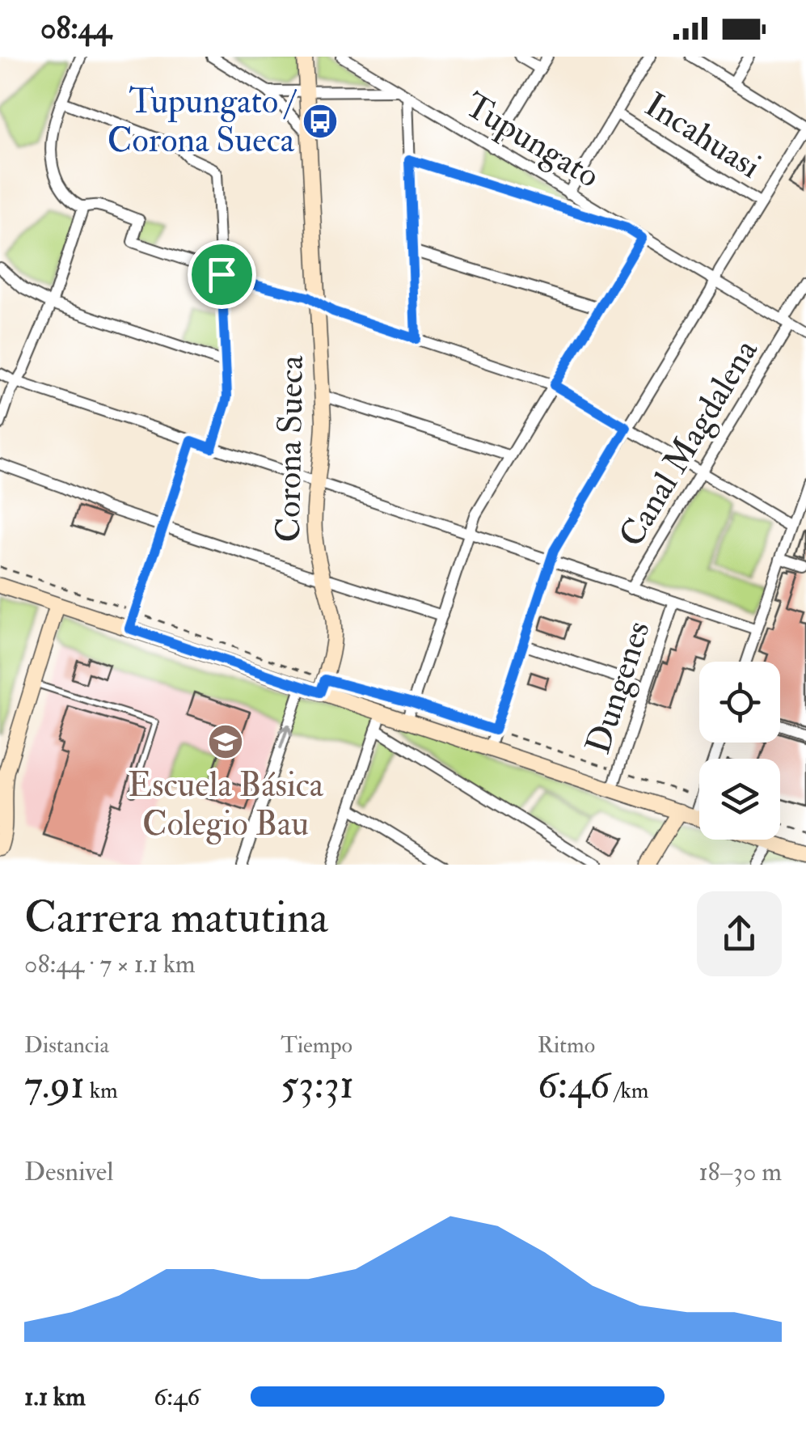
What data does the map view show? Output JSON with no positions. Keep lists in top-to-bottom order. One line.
{"streets":{"street":["Incahuasi","Tupungato","Canal Magdalena","Corona Sueca","Dungenes"]},"crossings":[["Tupungato","Canal Magdalena"]],"places":{"bus stop":["Tupungato / Corona Sueca"],"school or university":["Escuela Básica Colegio Bau"]},"page":{"status":"08:44","heading":["Carrera matutina","08:44 · 7 × 1.1 km"],"stats":[["Distancia","7.91 km"],["Tiempo","53:31"],["Ritmo","6:46 /km"]],"chart":["Desnivel","18–30 m"],"list":[{"name":"1.1 km","note":"6:46"}]}}
